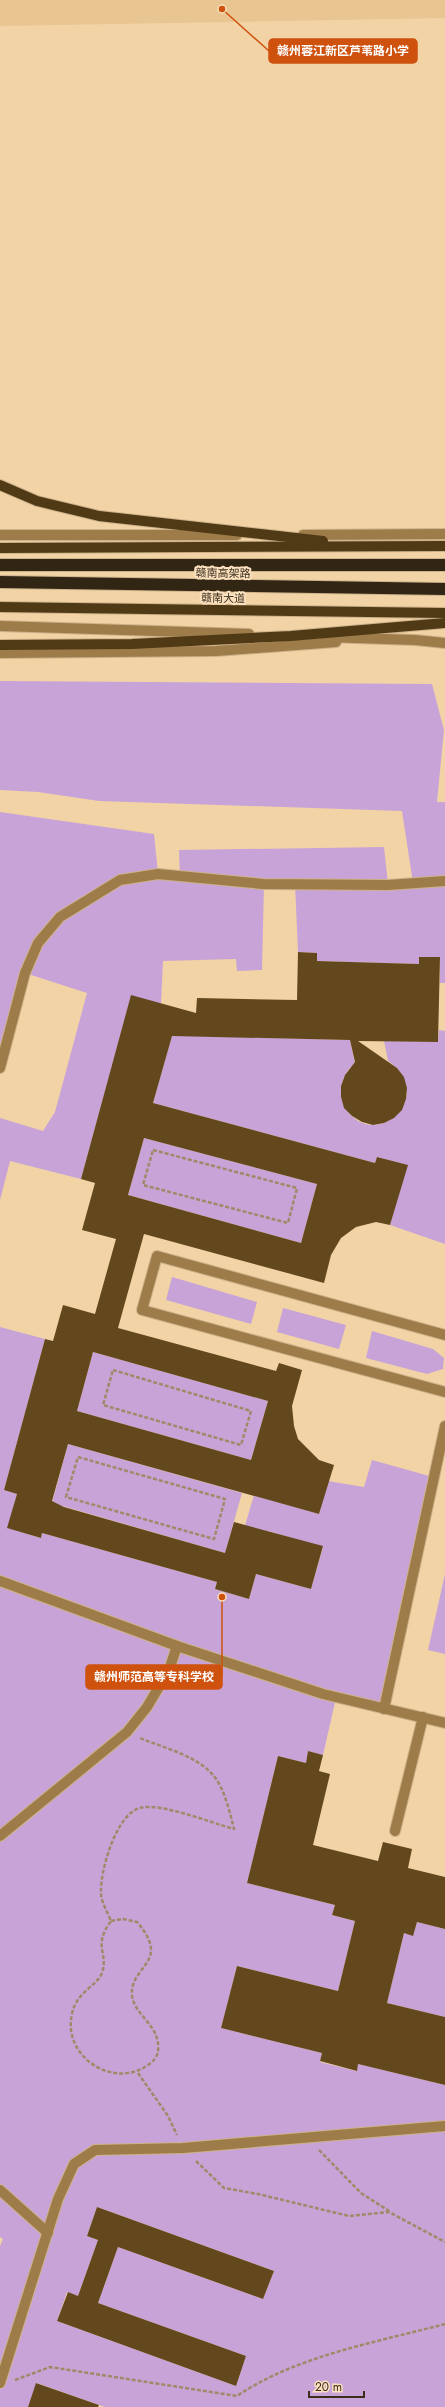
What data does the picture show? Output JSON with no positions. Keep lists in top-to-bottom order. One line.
{"streets":{"highway":["赣南高架路"],"main road":["赣南大道"]},"places":["赣州蓉江新区芦苇路小学","赣州师范高等专科学校"],"scale_bar":"20 m"}
